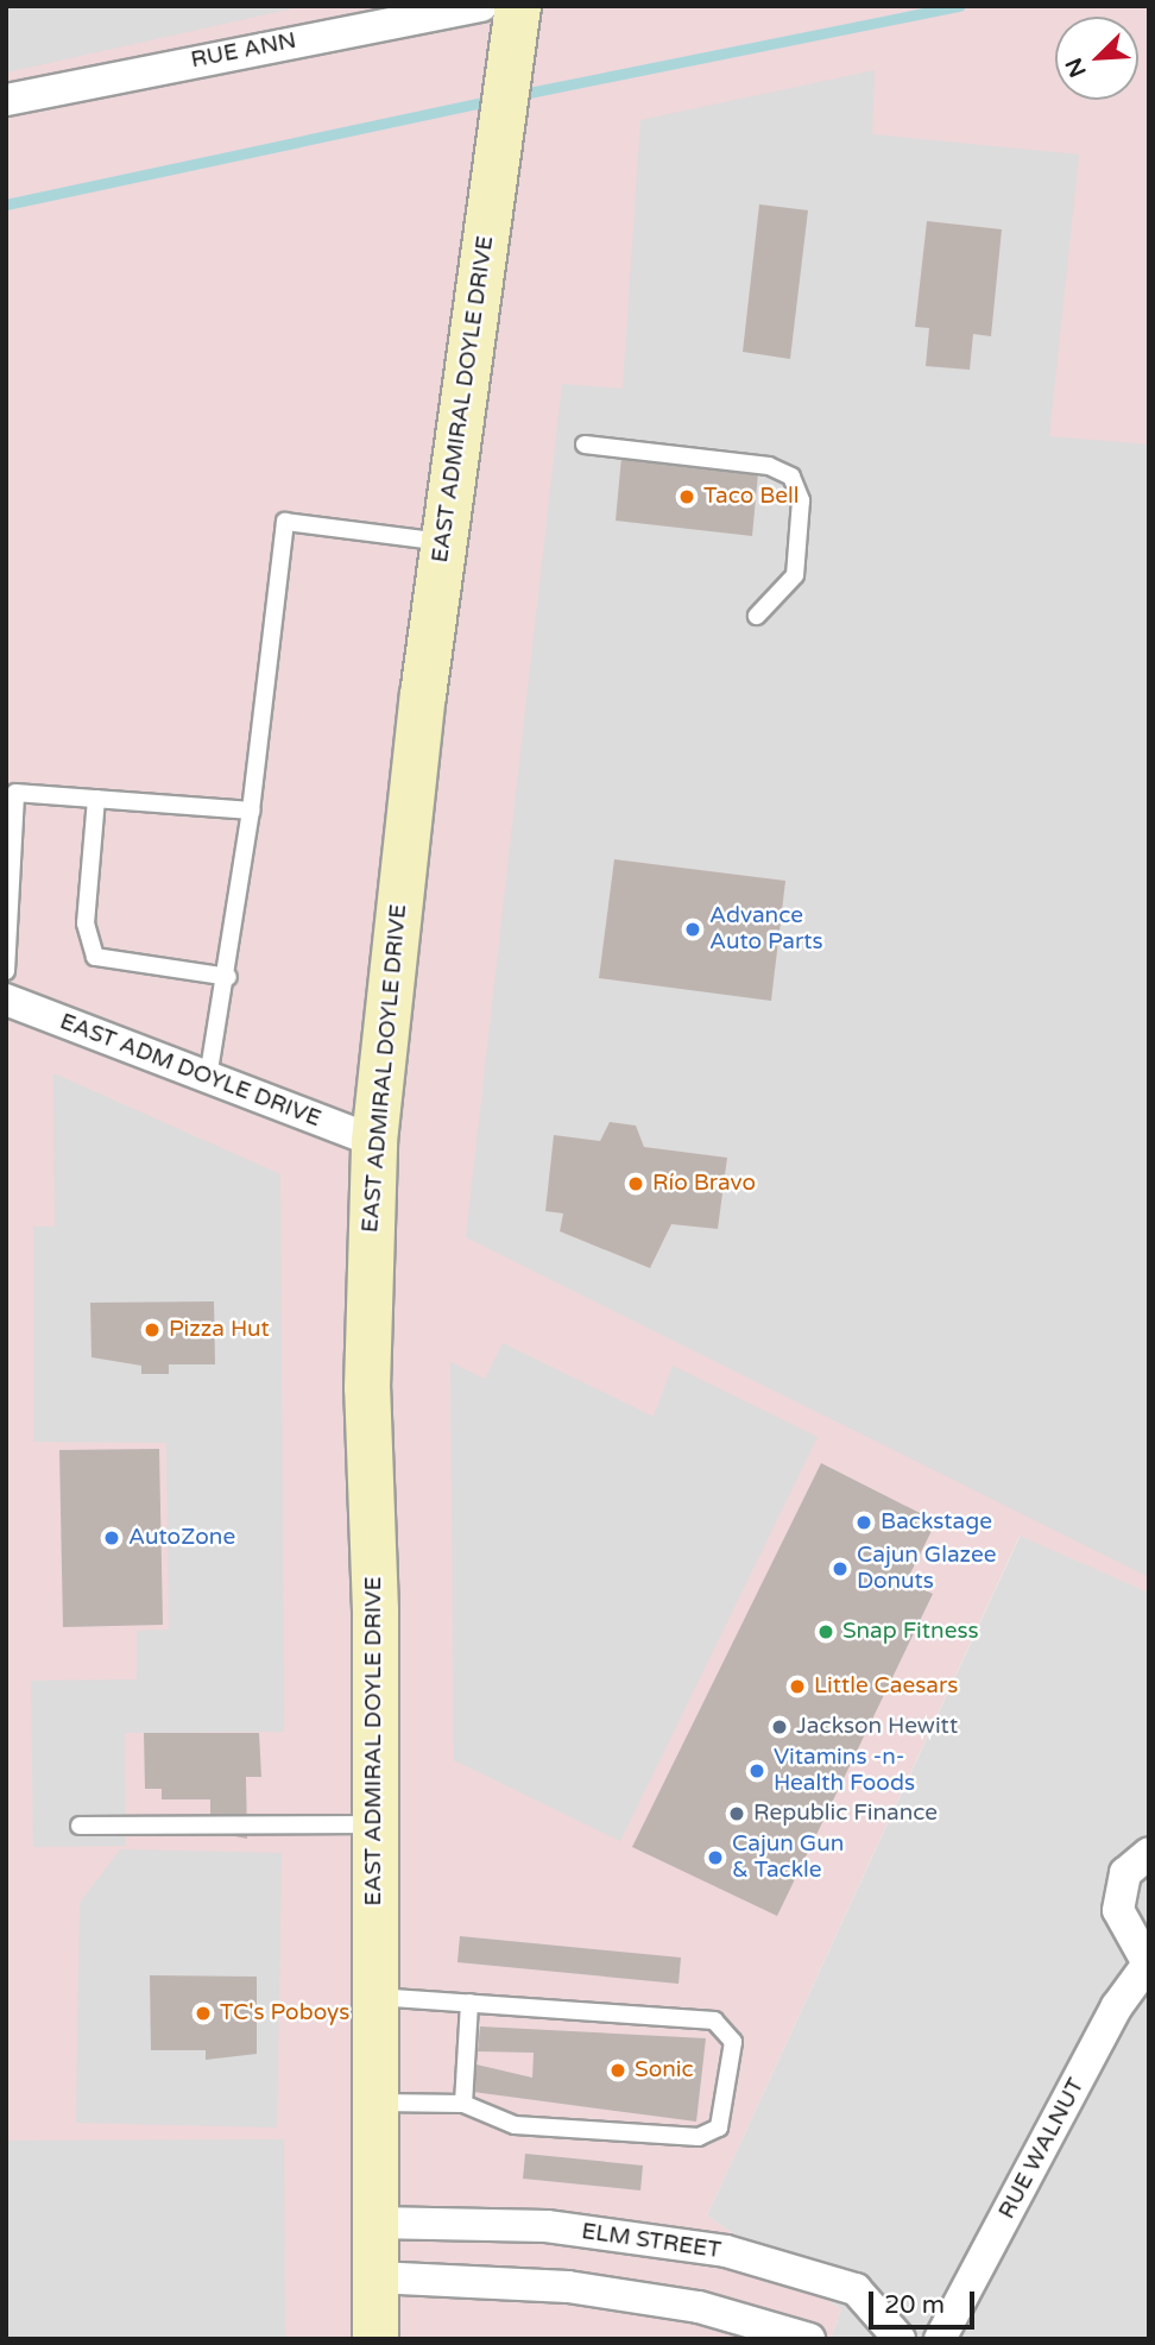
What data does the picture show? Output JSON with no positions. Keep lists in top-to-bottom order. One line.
{"streets":{"main road":["EAST ADMIRAL DOYLE DRIVE"],"street":["RUE ANN","EAST ADM DOYLE DRIVE","RUE WALNUT","ELM STREET"]},"crossings":[["RUE ANN","EAST ADMIRAL DOYLE DRIVE"],["EAST ADMIRAL DOYLE DRIVE","EAST ADM DOYLE DRIVE"],["EAST ADMIRAL DOYLE DRIVE","ELM STREET"]],"places":["Taco Bell","Advance Auto Parts","Río Bravo","Pizza Hut","Backstage","AutoZone","Cajun Glazee Donuts","Snap Fitness","Little Caesars","Jackson Hewitt","Vitamins -n- Health Foods","Republic Finance","Cajun Gun & Tackle","TC's Poboys","Sonic"],"scale_bar":"20 m","north":"bottom left"}
